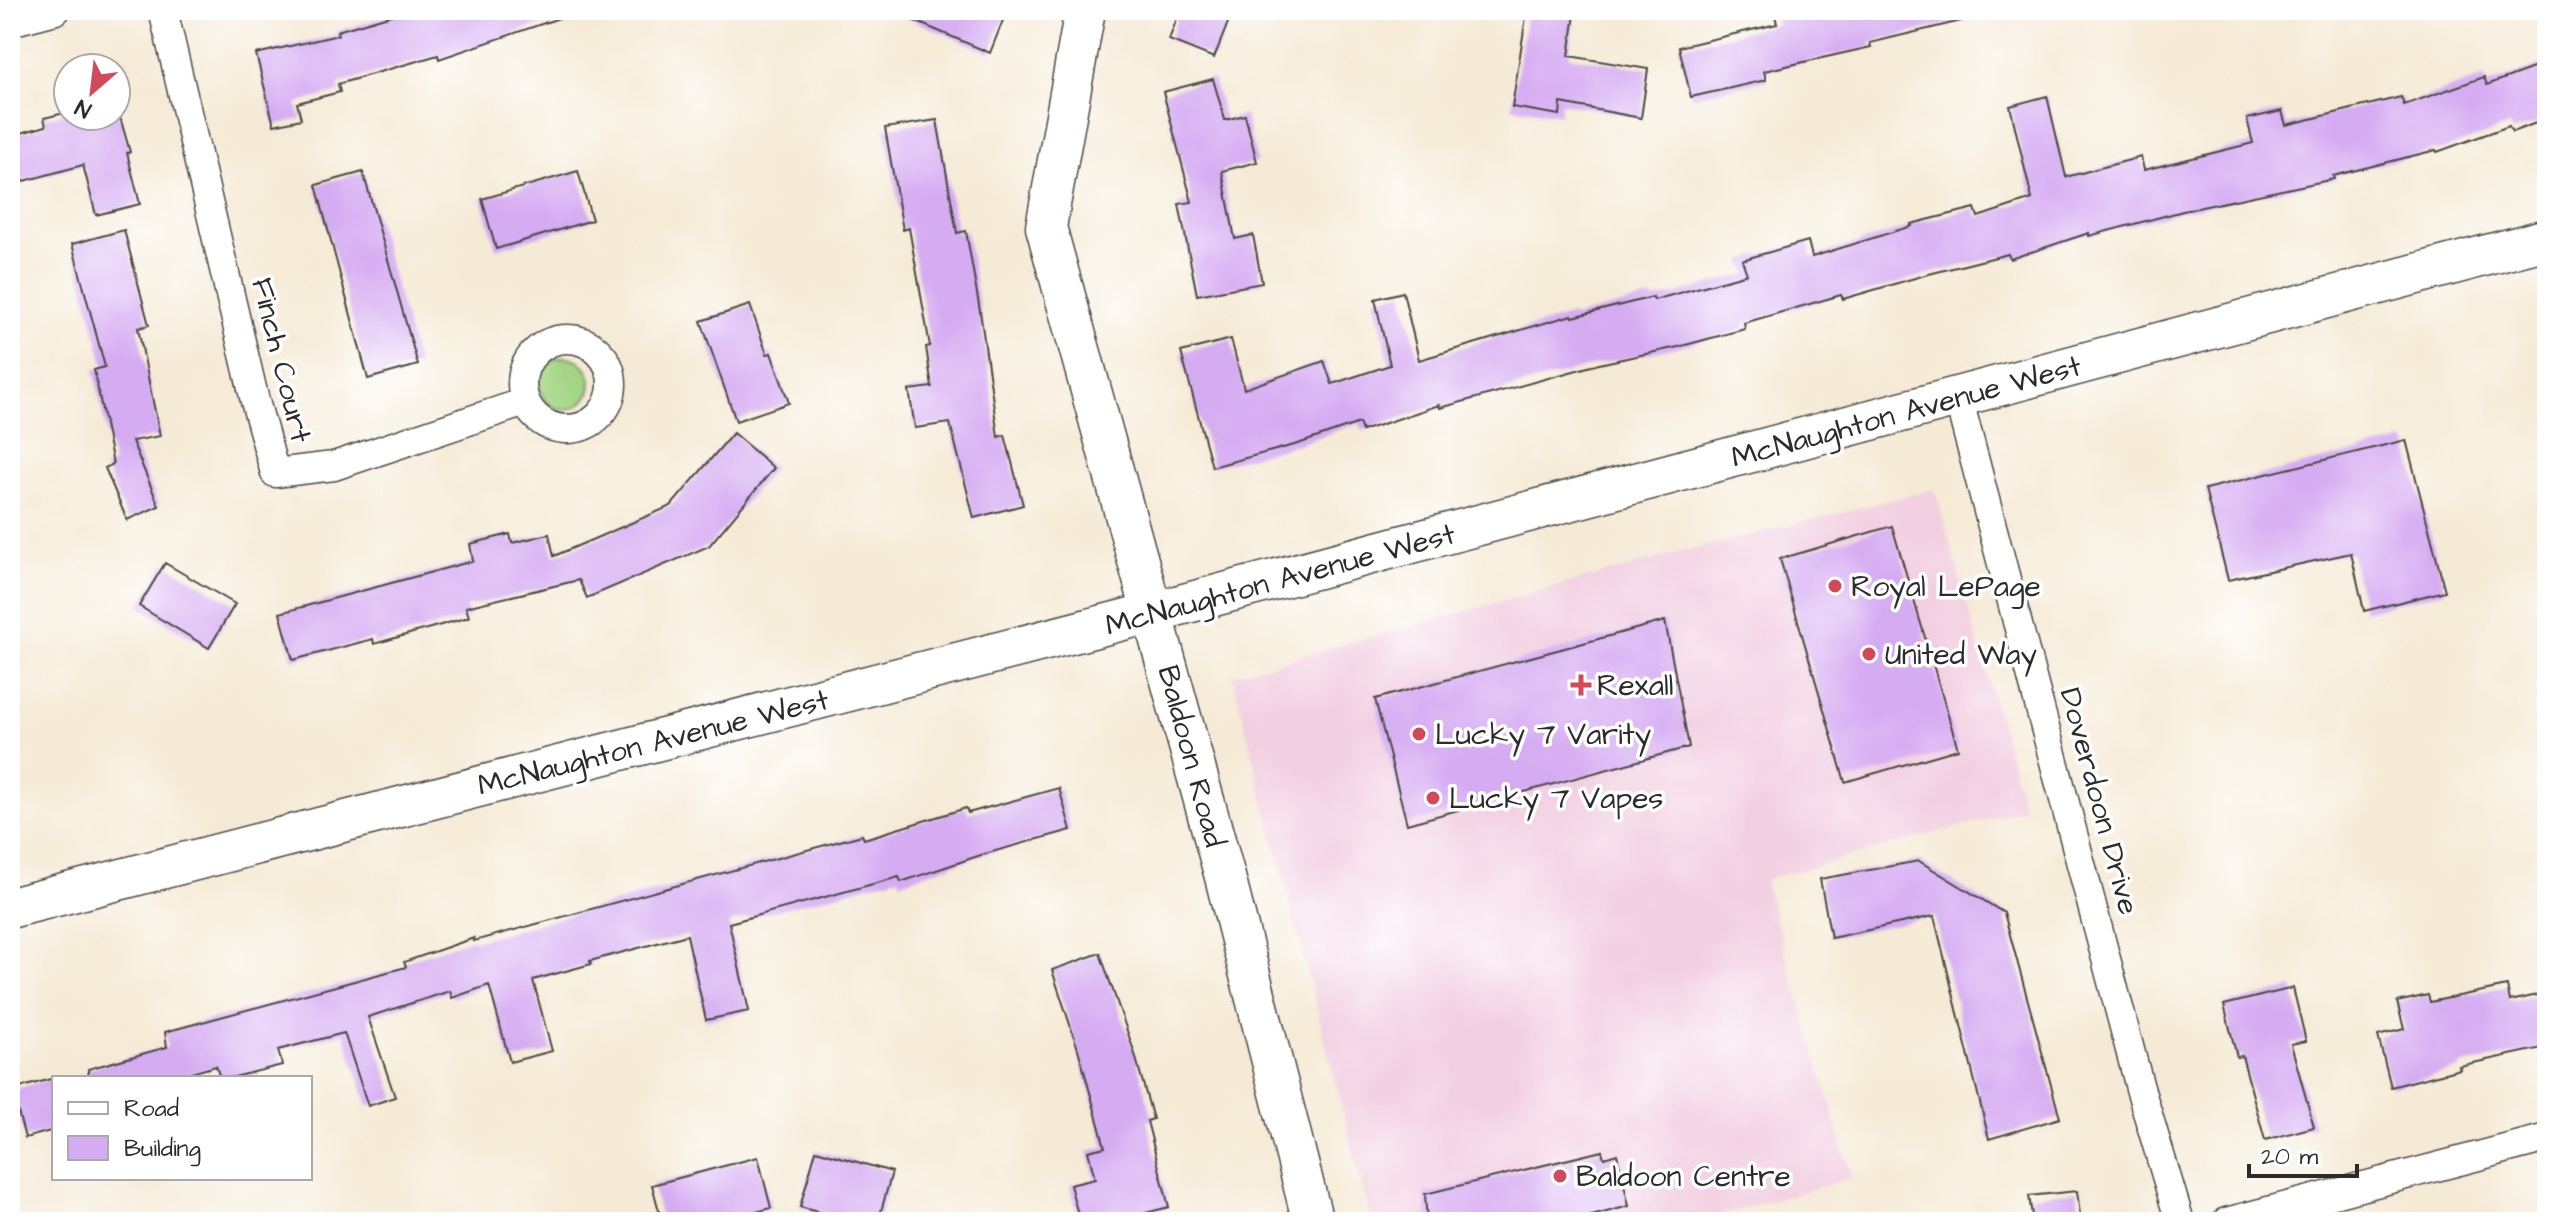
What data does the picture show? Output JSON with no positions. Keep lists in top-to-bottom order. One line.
{"streets":{"main road":["McNaughton Avenue West","Baldoon Road"],"street":["Finch Court","Doverdoon Drive"]},"crossings":[["McNaughton Avenue West","Baldoon Road"],["McNaughton Avenue West","Doverdoon Drive"]],"places":{"other":["Royal LePage","United Way","Lucky 7 Varity","Lucky 7 Vapes","Baldoon Centre"],"health":["Rexall"]},"legend":["Road","Building"],"scale_bar":"20 m","north":"bottom left"}
